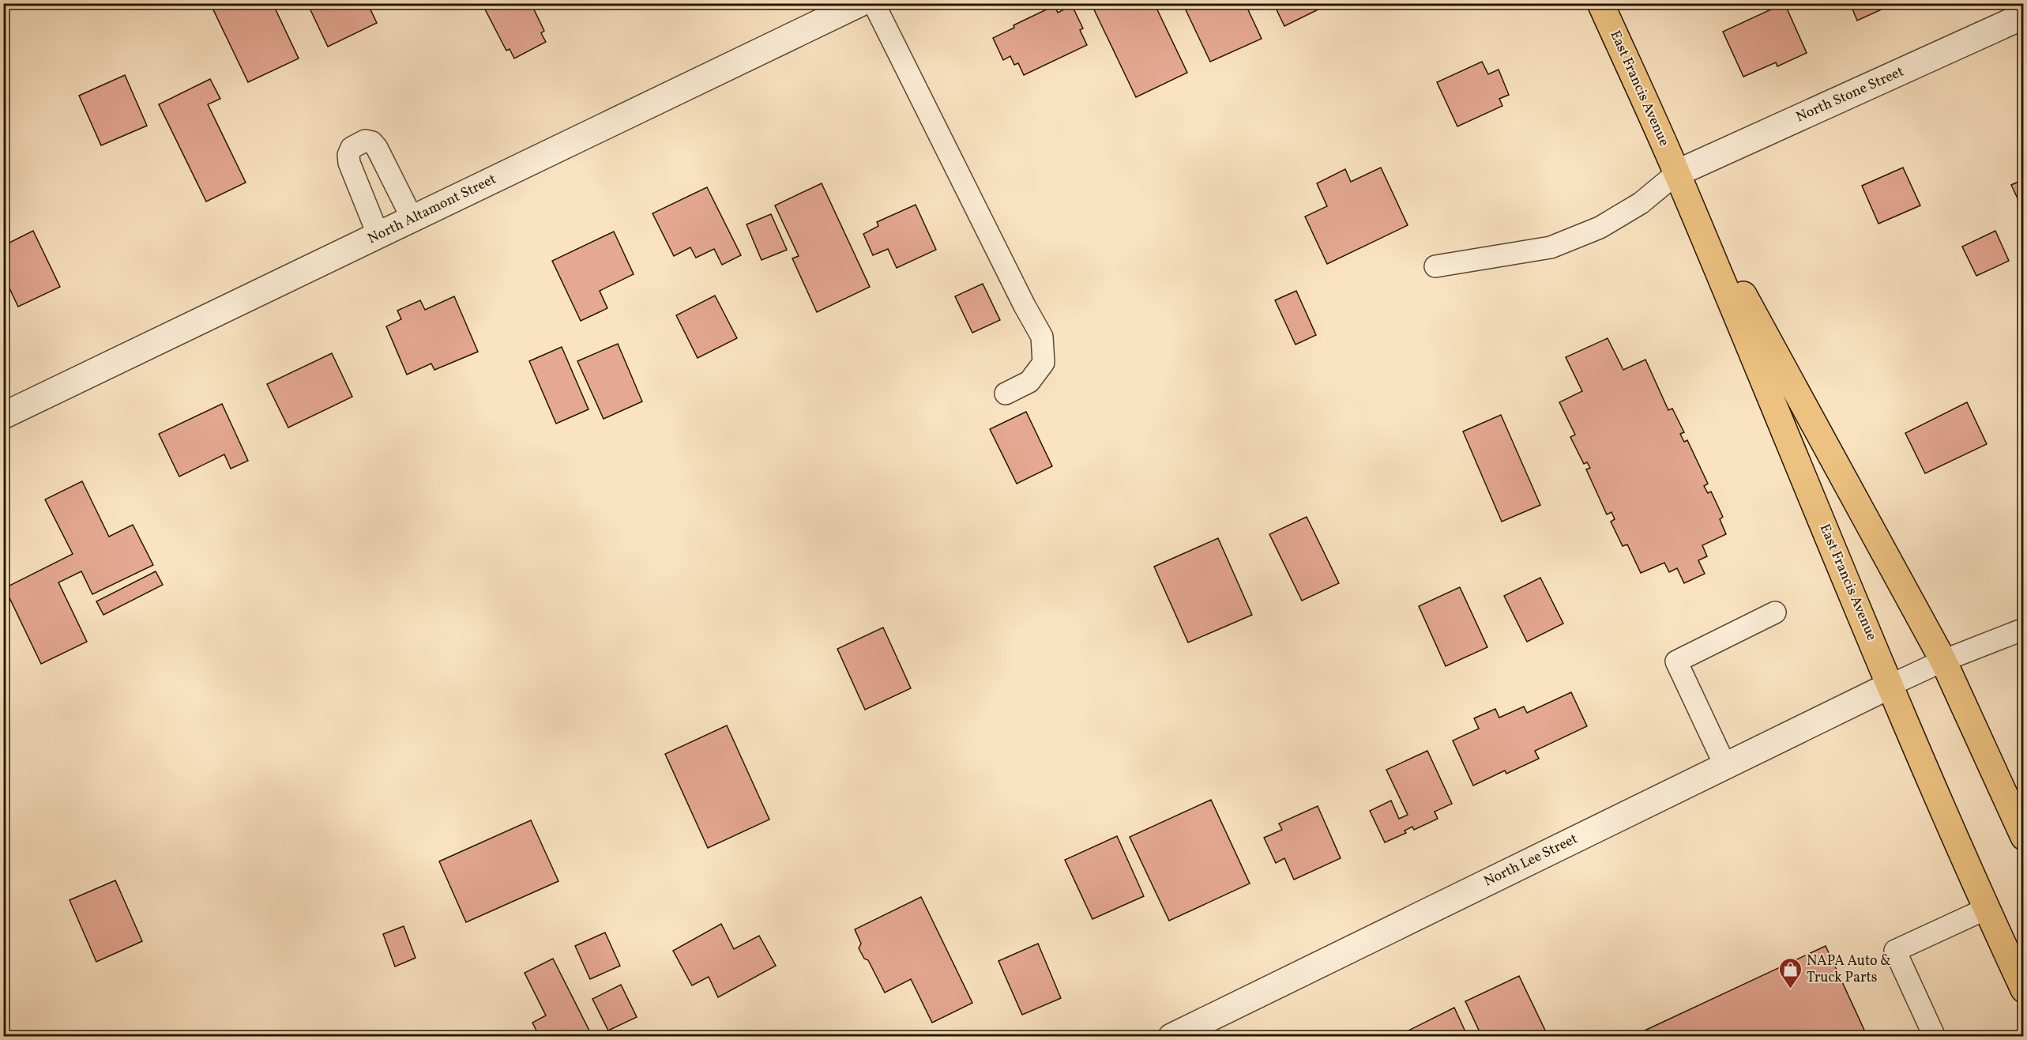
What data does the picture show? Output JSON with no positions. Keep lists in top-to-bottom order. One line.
{"streets":{"main road":["East Francis Avenue"],"street":["North Stone Street","North Altamont Street","North Lee Street"]},"crossings":[["East Francis Avenue","North Stone Street"],["East Francis Avenue","North Lee Street"]],"places":{"shop":["NAPA Auto & Truck Parts"]}}
